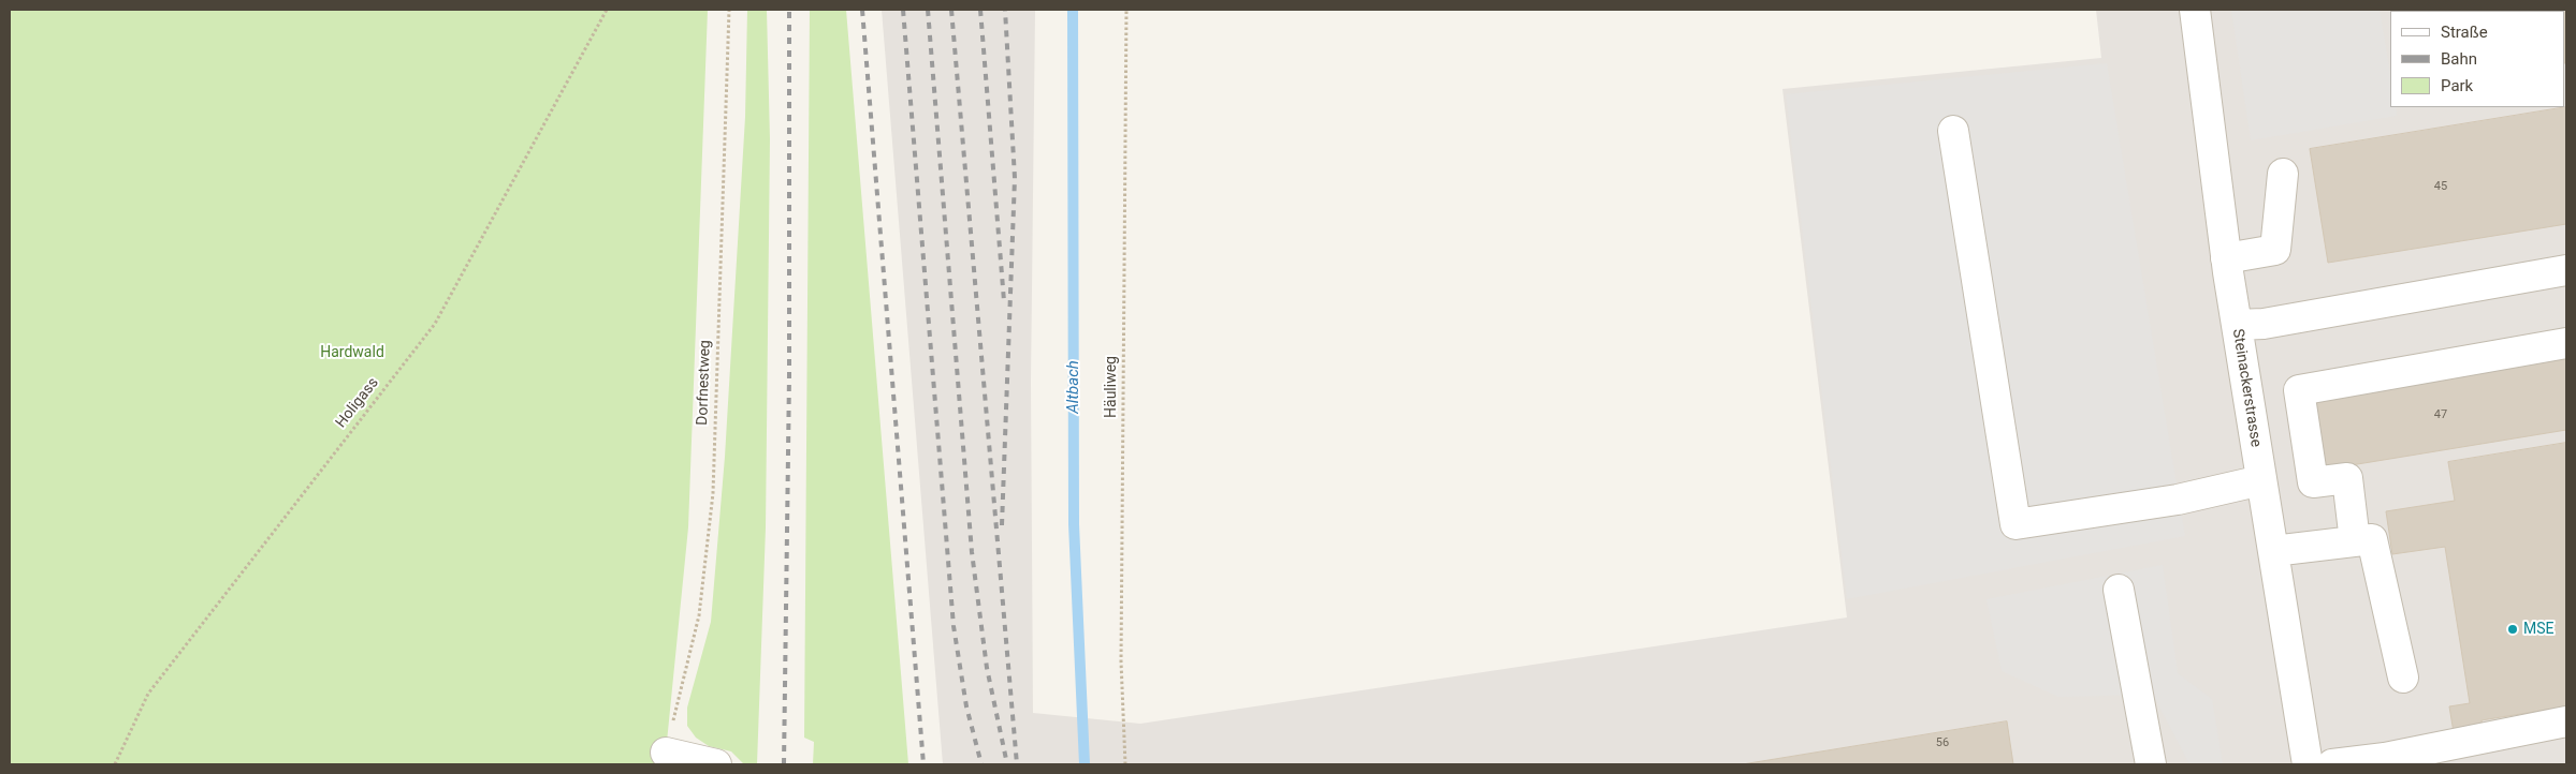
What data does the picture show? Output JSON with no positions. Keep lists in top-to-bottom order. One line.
{"streets":{"street":["Steinackerstrasse"],"path":["Dorfnestweg","Häuliweg","Holigass"]},"water":["Altbach"],"parks":["Hardwald"],"places":["MSE"],"house_numbers":["45","47","56"],"legend":["Straße","Bahn","Park"]}
